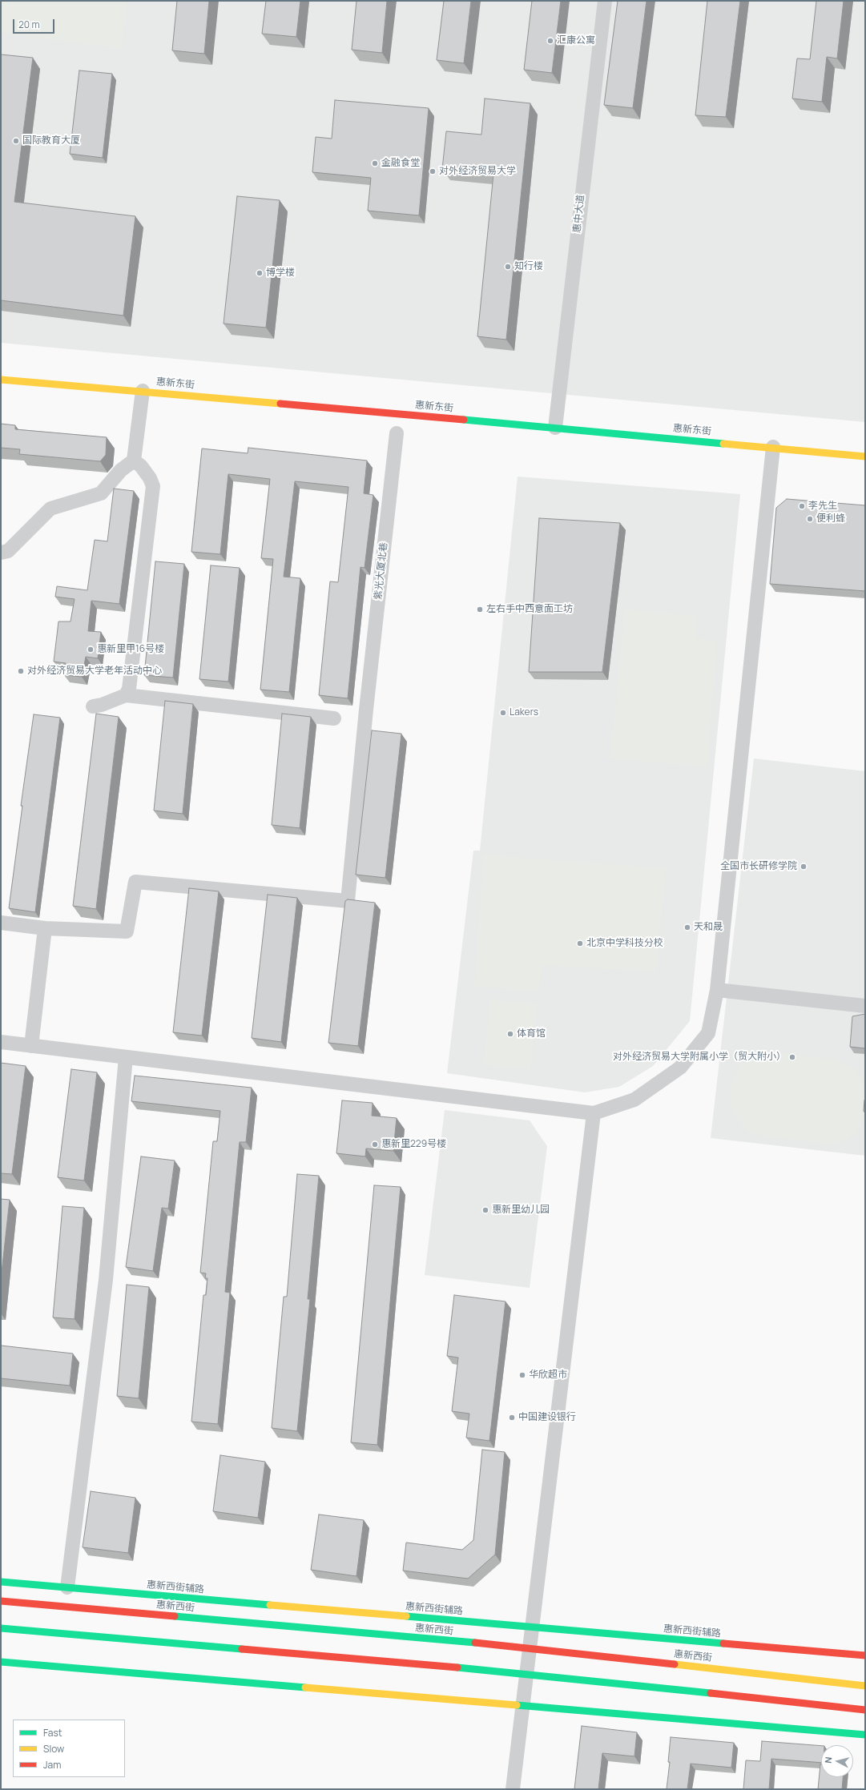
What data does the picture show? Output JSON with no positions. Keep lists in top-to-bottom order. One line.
{"streets":{"street":["惠中大道","惠新东街","紫光大厦北巷","惠新西街辅路","惠新西街"]},"crossings":[["惠中大道","惠新东街"]],"places":["汇康公寓","国际教育大厦","金融食堂","对外经济贸易大学","知行楼","博学楼","李先生","便利蜂","左右手中西意面工坊","惠新里甲16号楼","对外经济贸易大学老年活动中心","Lakers","全国市长研修学院","天和晟","北京中学科技分校","体育馆","对外经济贸易大学附属小学（贸大附小）","惠新里229号楼","惠新里幼儿园","华欣超市","中国建设银行"],"legend":["Fast","Slow","Jam"],"scale_bar":"20 m","north":"left"}
